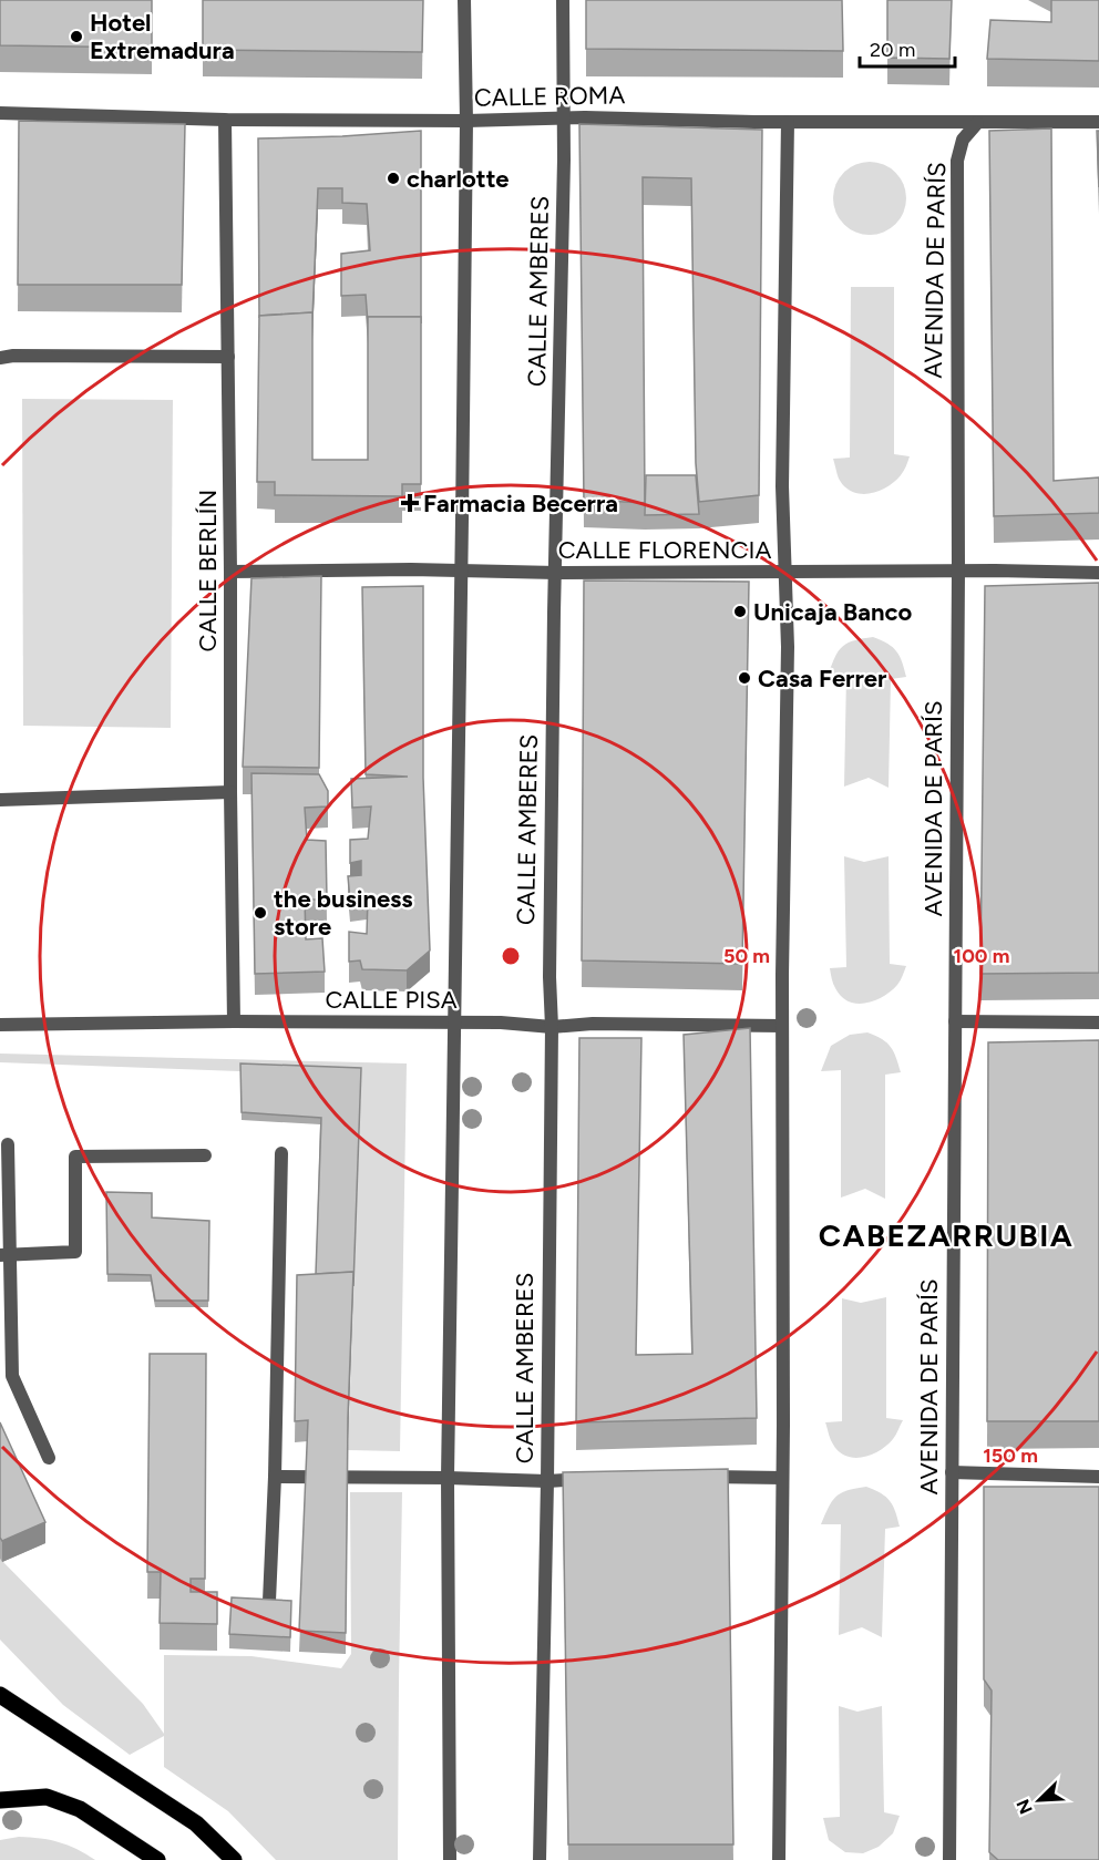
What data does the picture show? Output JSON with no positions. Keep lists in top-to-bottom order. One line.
{"streets":{"street":["CALLE ROMA","AVENIDA DE PARÍS","CALLE AMBERES","CALLE FLORENCIA","CALLE BERLÍN","CALLE PISA"]},"crossings":[["CALLE ROMA","AVENIDA DE PARÍS"],["CALLE ROMA","CALLE AMBERES"],["CALLE ROMA","CALLE BERLÍN"],["AVENIDA DE PARÍS","CALLE FLORENCIA"],["CALLE AMBERES","CALLE FLORENCIA"],["CALLE AMBERES","CALLE PISA"],["CALLE FLORENCIA","CALLE BERLÍN"],["CALLE BERLÍN","CALLE PISA"]],"districts":["CABEZARRUBIA"],"places":{"other":["Hotel Extremadura","charlotte","Unicaja Banco","Casa Ferrer","the business store"],"health":["Farmacia Becerra"]},"scale_bar":"20 m","north":"bottom left","rings":["50 m","100 m","150 m"]}
